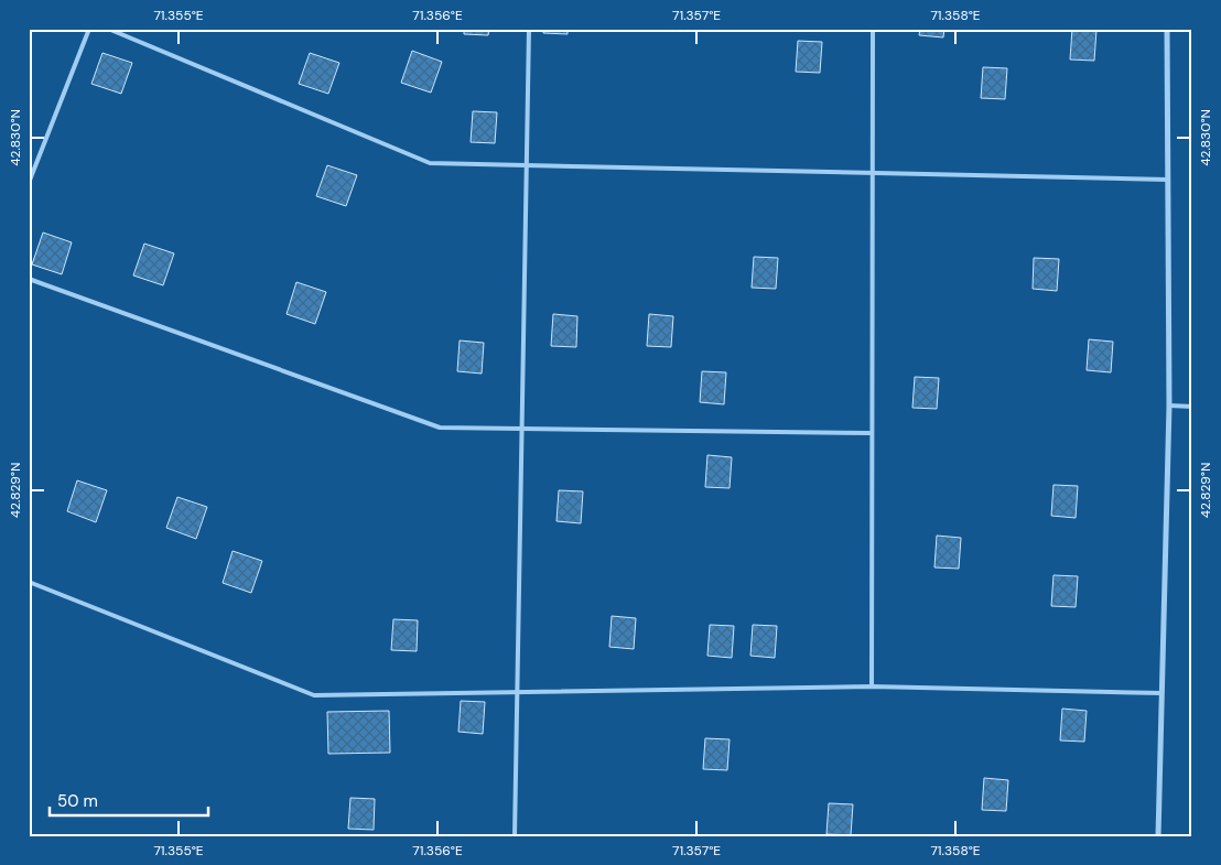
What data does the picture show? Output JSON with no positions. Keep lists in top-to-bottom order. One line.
{"scale_bar":"50 m","coordinates":["71.355°E","71.356°E","71.357°E","71.358°E","42.830°N","42.829°N"]}
